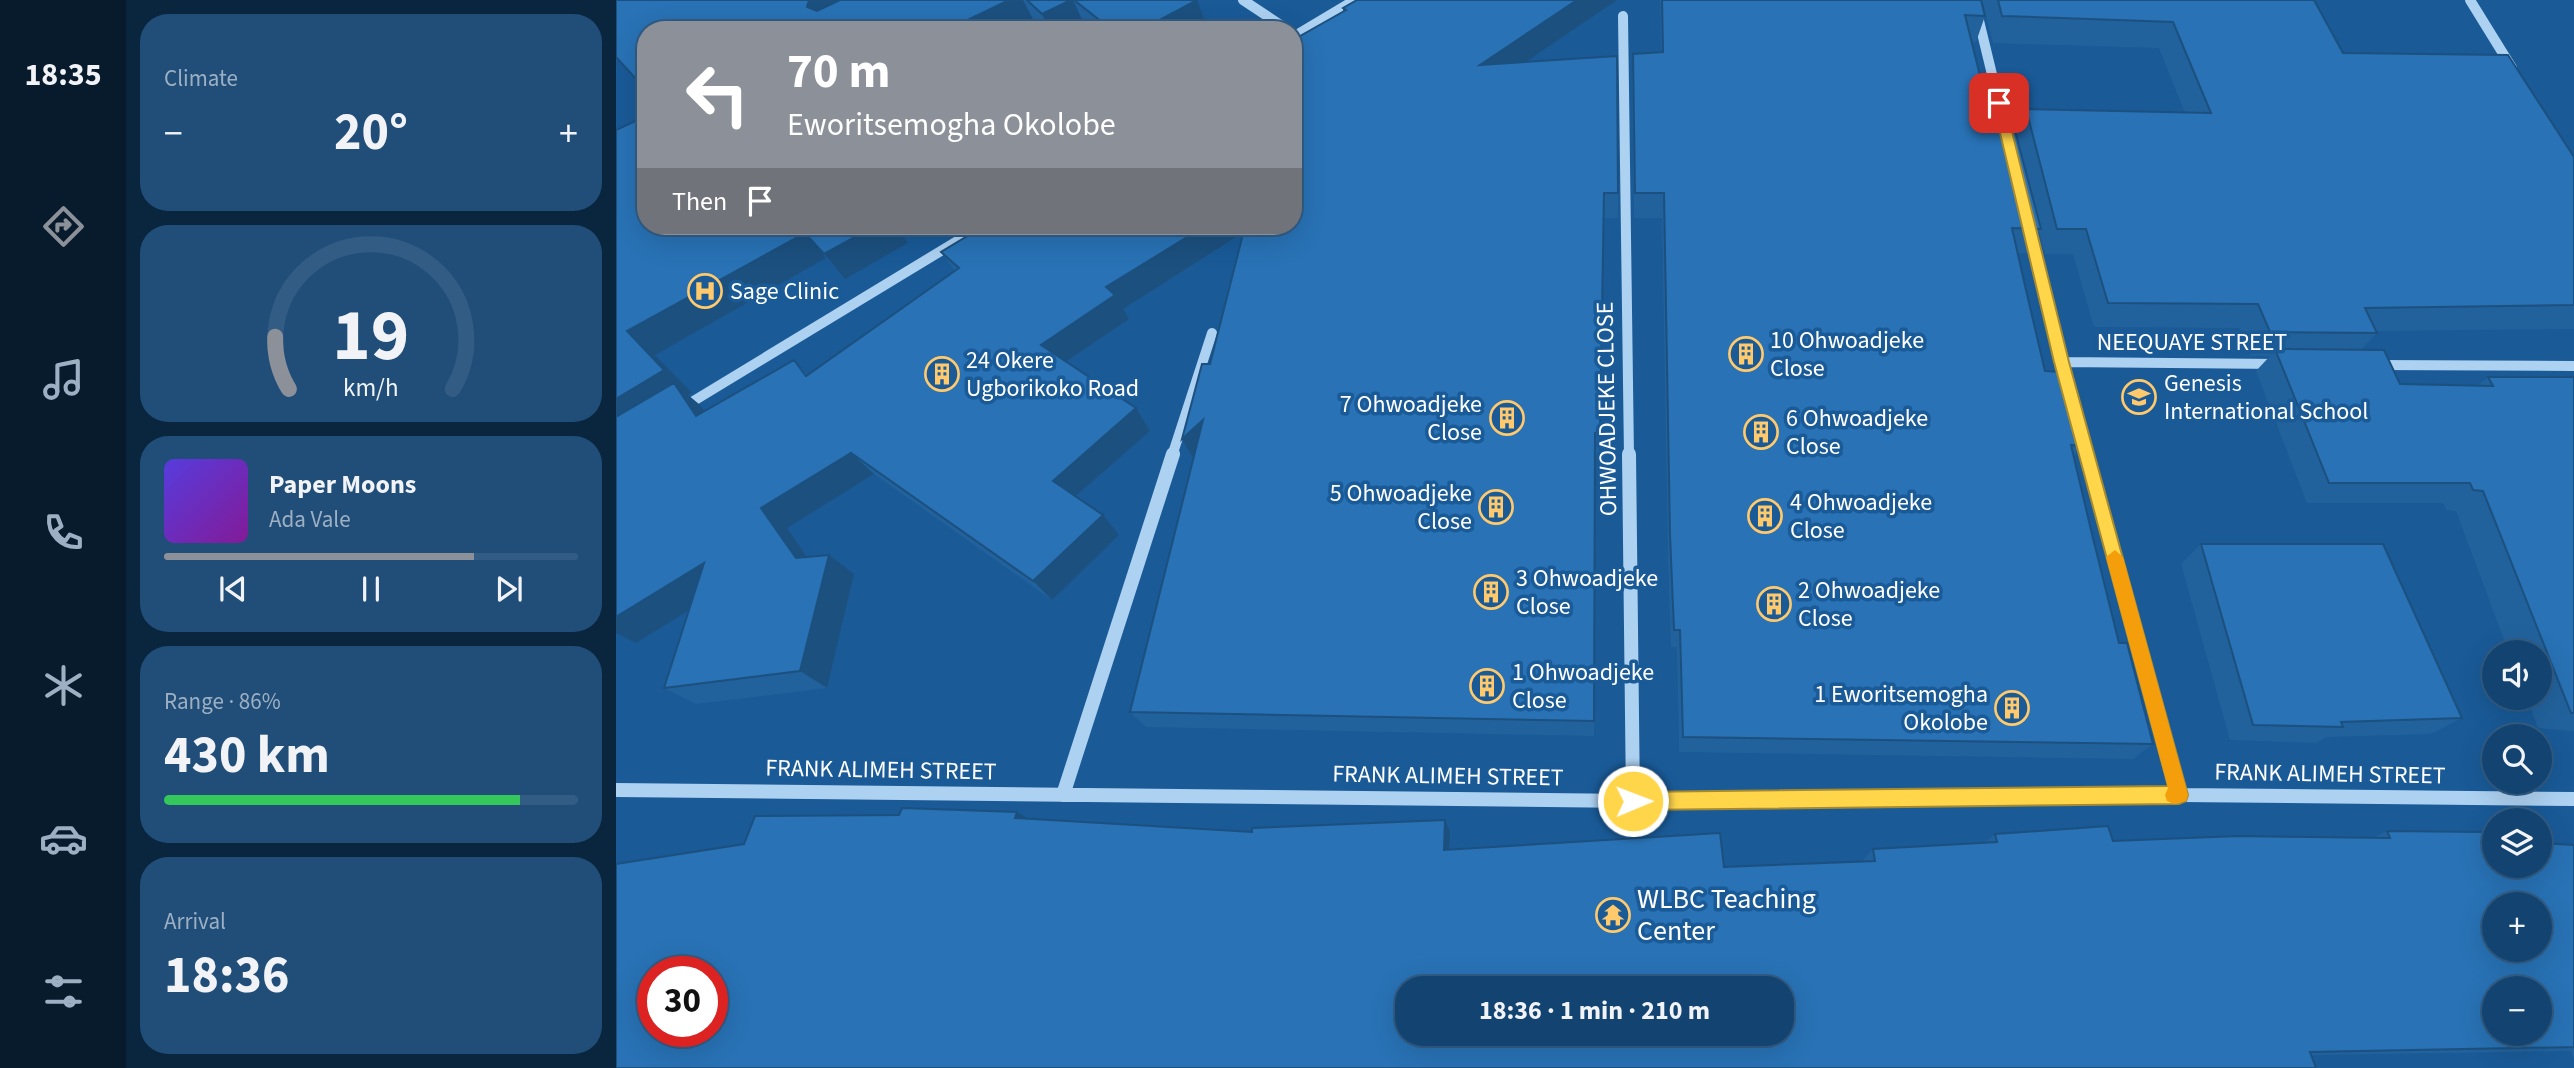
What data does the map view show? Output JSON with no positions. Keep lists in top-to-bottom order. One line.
{"streets":{"street":["NEEQUAYE STREET","OHWOADJEKE CLOSE","FRANK ALIMEH STREET"]},"crossings":[["OHWOADJEKE CLOSE","FRANK ALIMEH STREET"]],"places":{"hospital":["Sage Clinic"],"building":["10 Ohwoadjeke Close","24 Okere Ugborikoko Road","7 Ohwoadjeke Close","6 Ohwoadjeke Close","5 Ohwoadjeke Close","4 Ohwoadjeke Close","3 Ohwoadjeke Close","2 Ohwoadjeke Close","1 Ohwoadjeke Close","1 Eworitsemogha Okolobe"],"school or university":["Genesis International School"],"temple":["WLBC Teaching Center"]},"page":{"tabs":"18:35","tile":["Climate",["Range · 86%","430 km"],["Arrival","18:36"]],"turn":["70 m","Eworitsemogha Okolobe"],"heat":["−","20°","+"],"then":"Then","song":["Paper Moons","Ada Vale"],"map_buttons":["+","−"],"limit":"30","trip":"18:36 · 1 min · 210 m","gauge":["19","km/h"]}}
